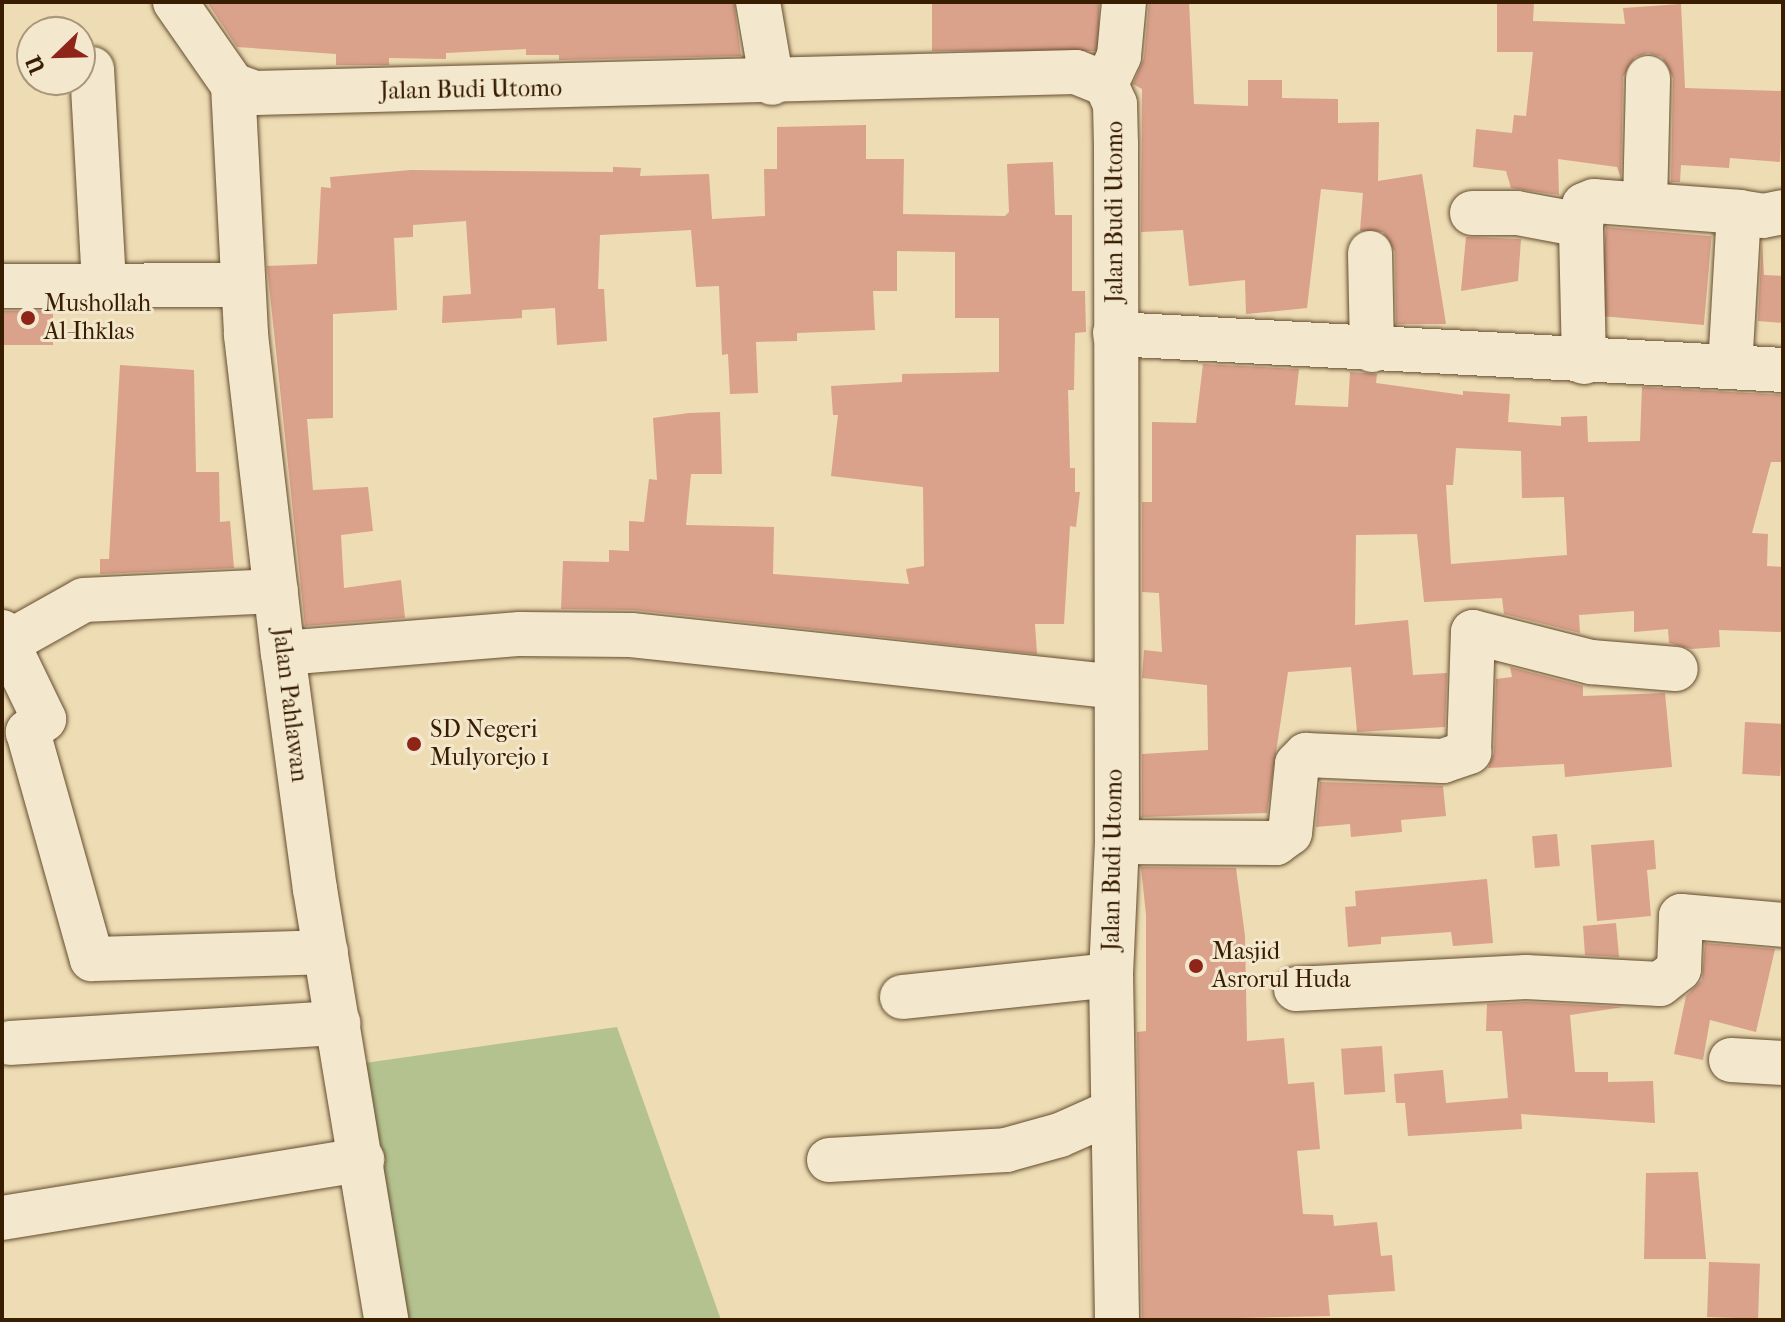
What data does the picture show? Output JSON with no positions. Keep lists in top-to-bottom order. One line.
{"streets":{"street":["Jalan Budi Utomo","Jalan Pahlawan"]},"crossings":[["Jalan Budi Utomo","Jalan Pahlawan"]],"places":["Mushollah Al-Ihklas","SD Negeri Mulyorejo 1","Masjid Asrorul Huda"],"north":"bottom left"}
